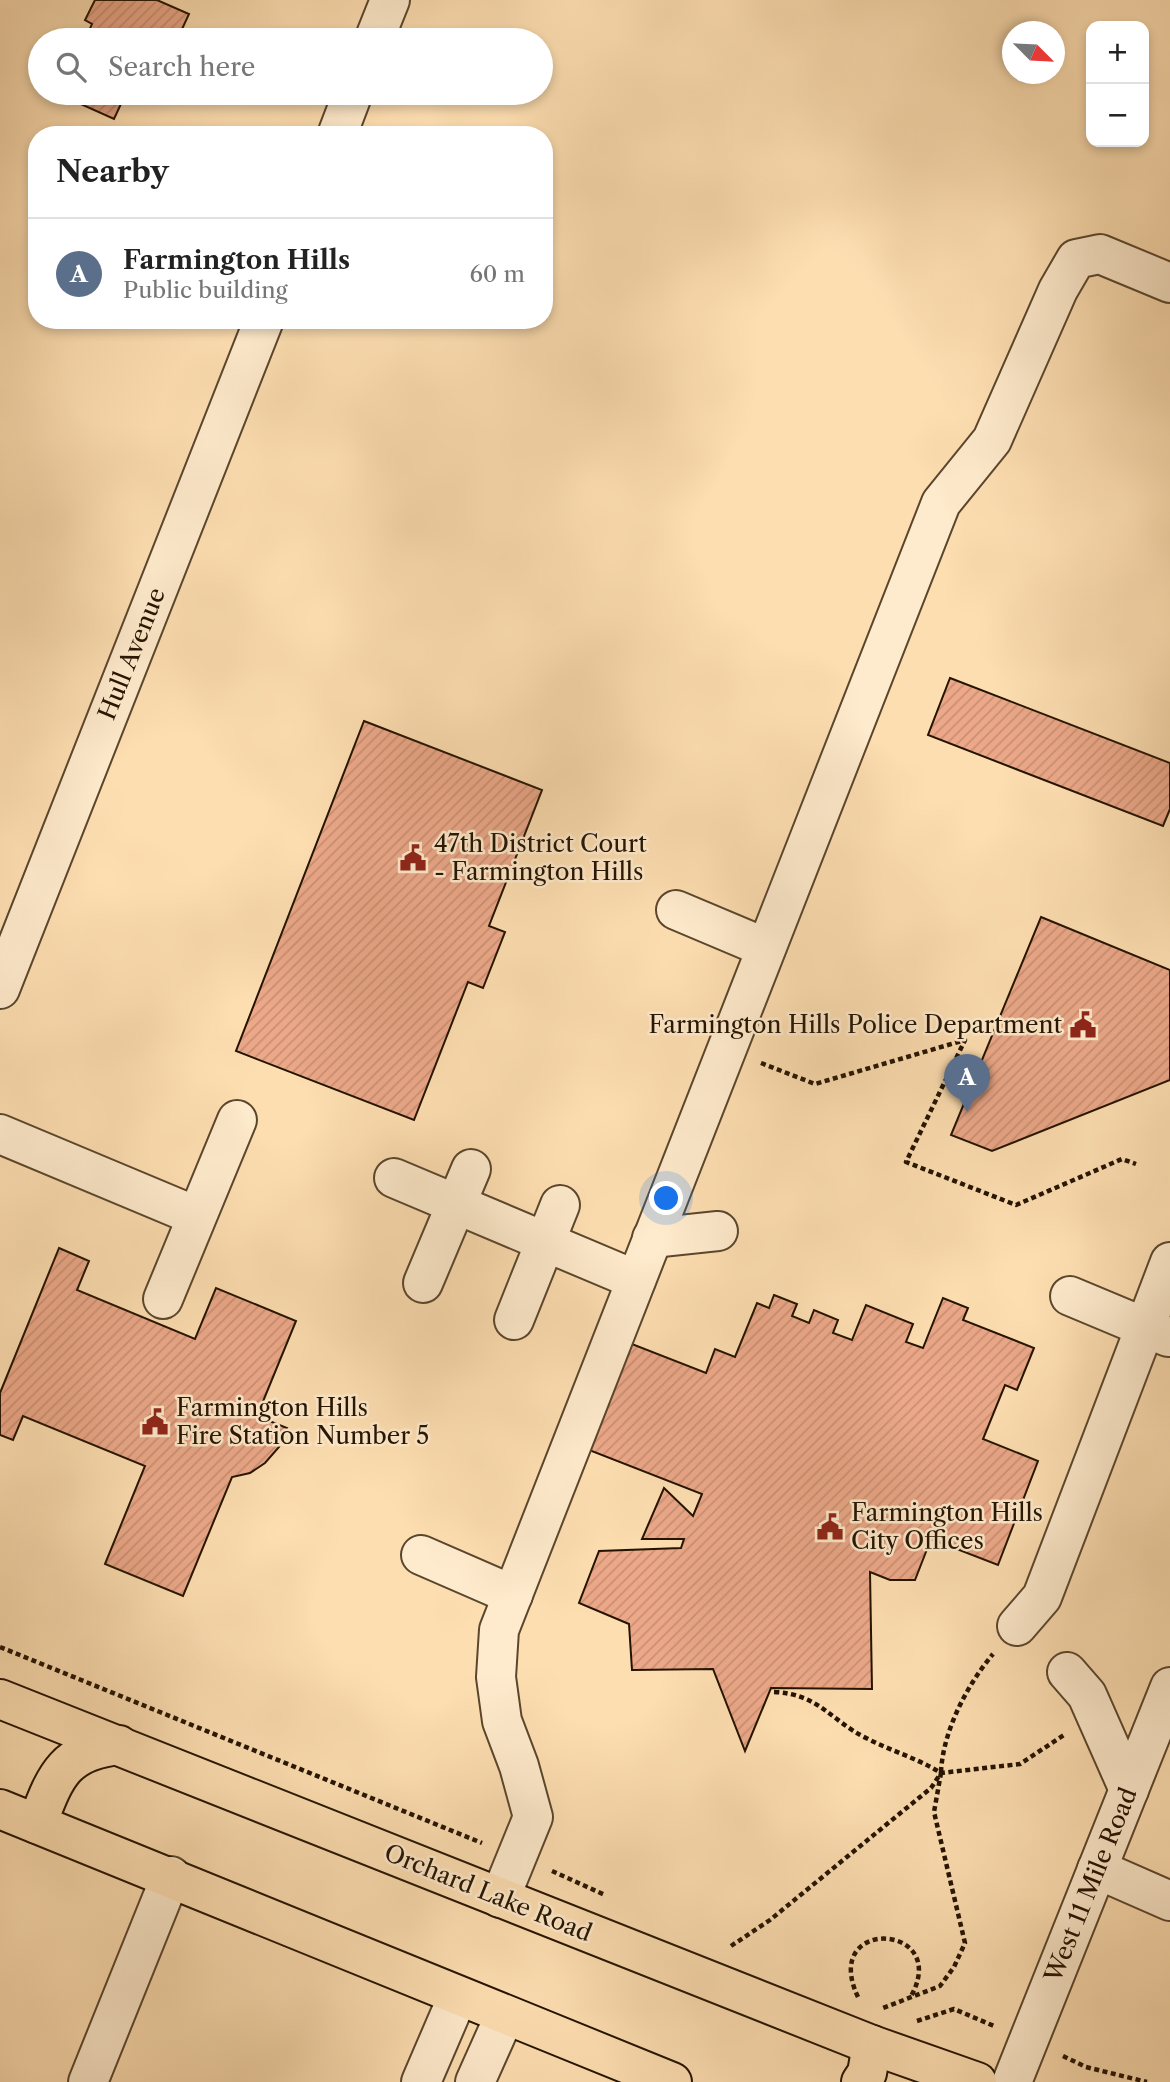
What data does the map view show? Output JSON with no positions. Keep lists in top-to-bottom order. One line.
{"streets":{"main road":["Orchard Lake Road"],"street":["Hull Avenue","West 11 Mile Road"]},"places":{"public building":["47th District Court - Farmington Hills","Farmington Hills Police Department","Farmington Hills Fire Station Number 5","Farmington Hills City Offices"]},"north":"bottom right","page":{"map_buttons":["+","−"],"search":"Search here","heading":"Nearby","list":[{"mark":"A","name":"Farmington Hills","note":"Public building","value":"60 m"}],"pins":"A"}}
